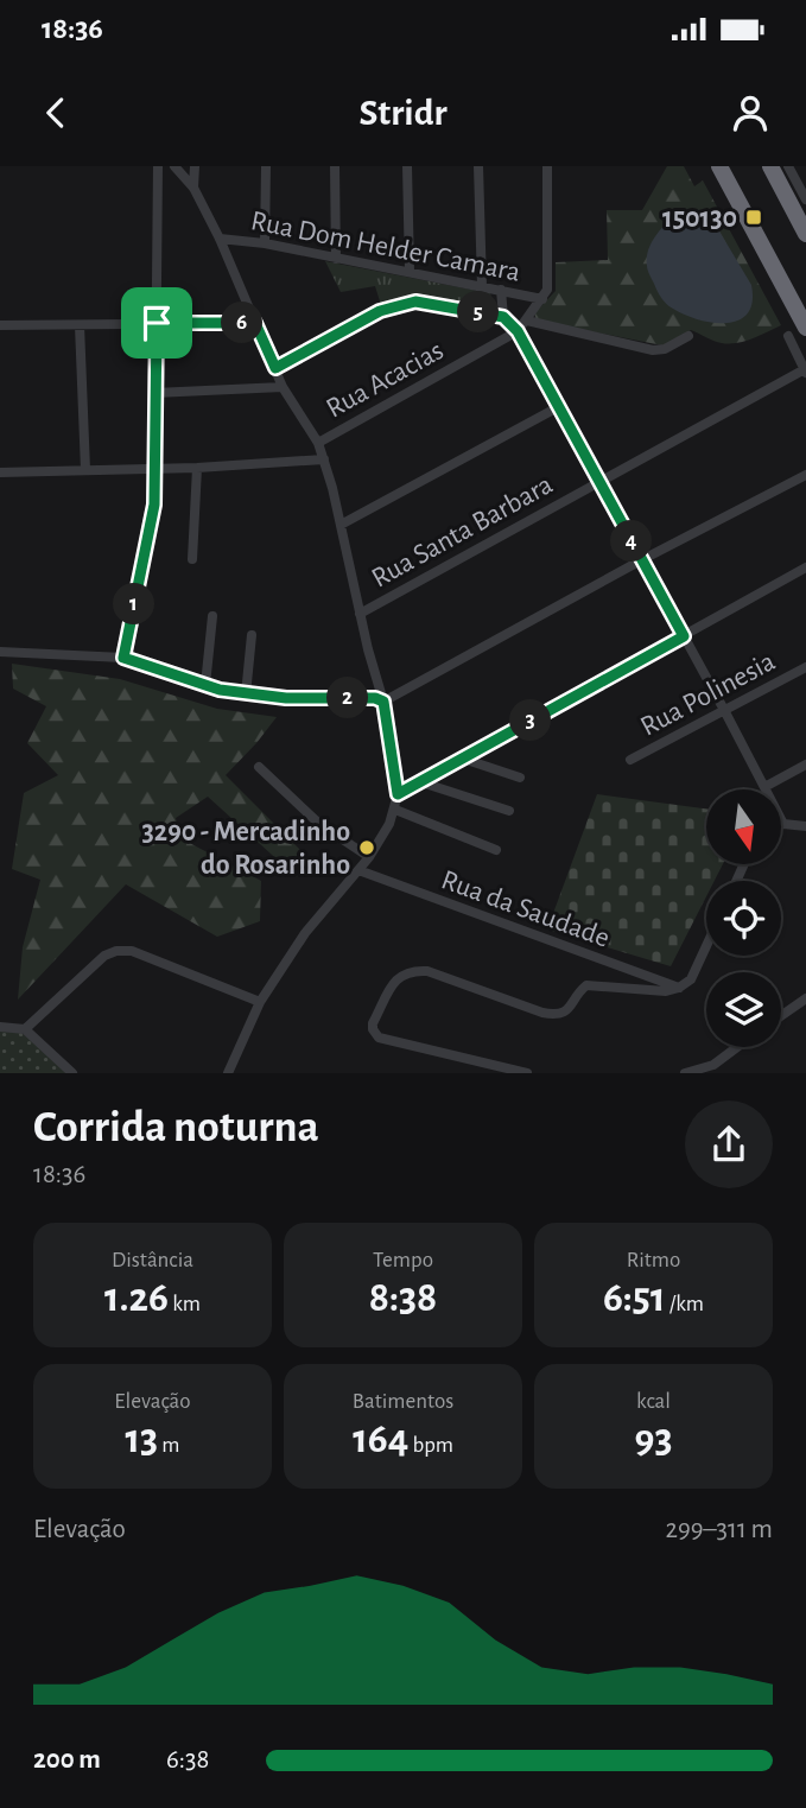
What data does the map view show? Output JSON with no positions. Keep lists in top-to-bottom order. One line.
{"streets":{"street":["Rua Dom Helder Camara","Rua Acacias","Rua Santa Barbara","Rua Polinesia","Rua da Saudade"]},"places":{"transit":["150130"],"other":["3290 - Mercadinho do Rosarinho"]},"north":"bottom","page":{"status":"18:36","header":"Stridr","pins":["5","6","4","1","2","3"],"heading":["Corrida noturna","18:36"],"stats":[["Distância","1.26 km"],["Tempo","8:38"],["Ritmo","6:51 /km"],["Elevação","13 m"],["Batimentos","164 bpm"],["kcal","93"]],"chart":["Elevação","299–311 m"],"list":[{"name":"200 m","note":"6:38"}]}}
